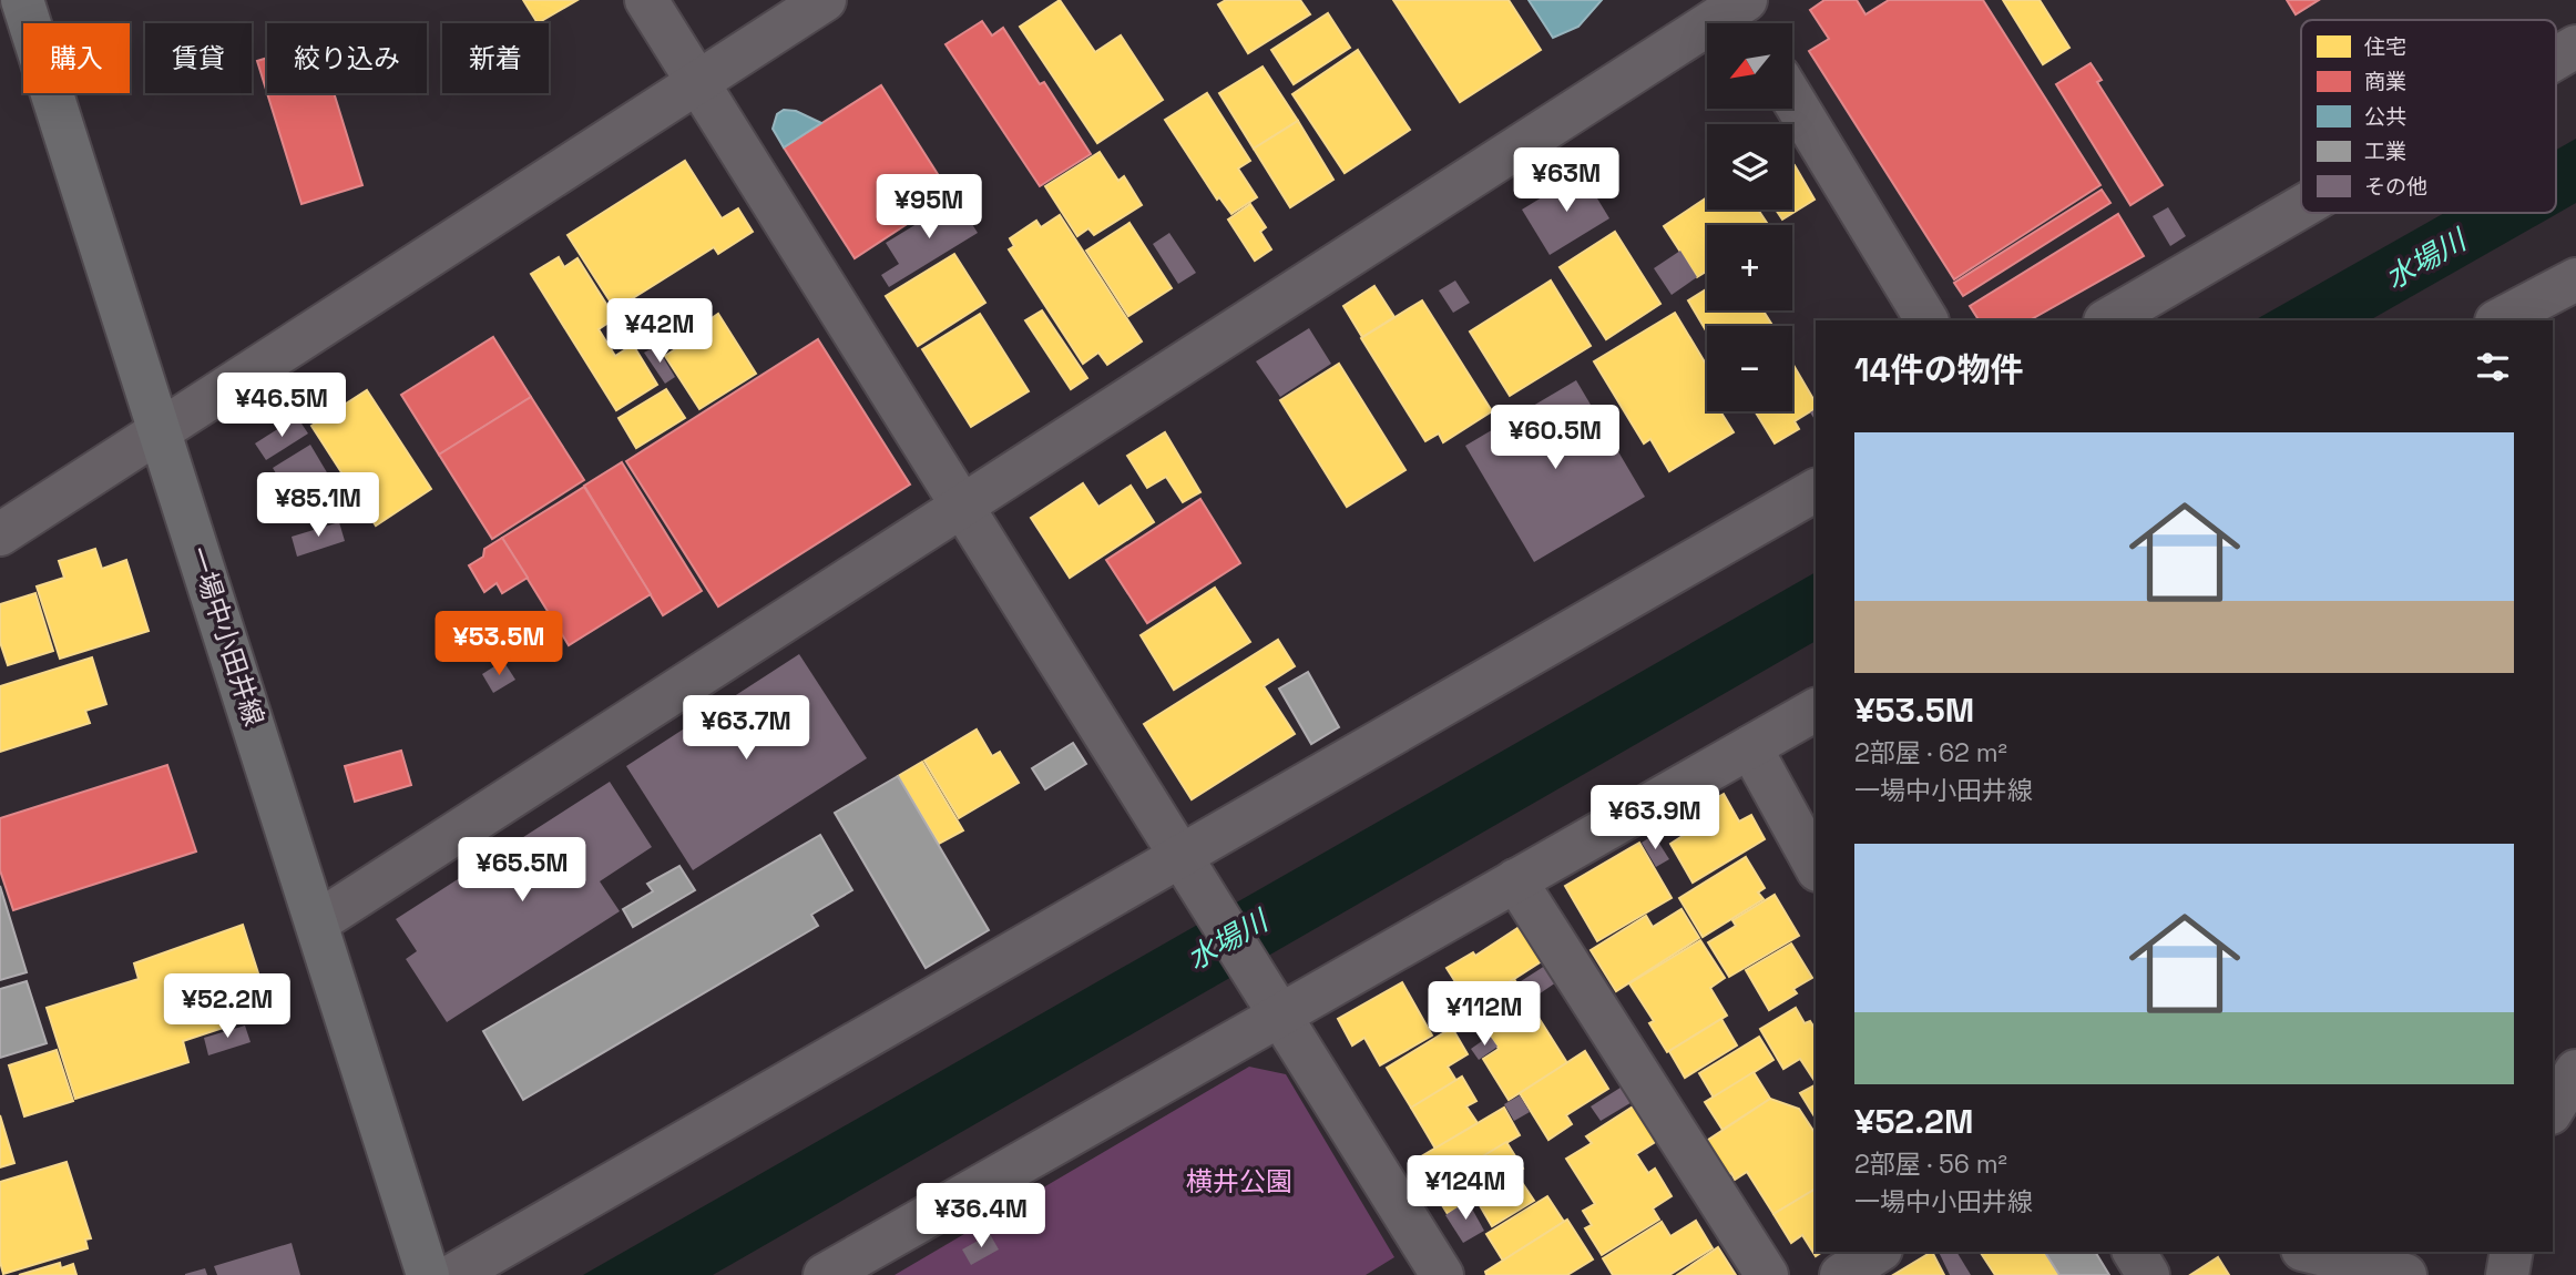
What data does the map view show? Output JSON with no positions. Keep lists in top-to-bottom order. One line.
{"streets":{"main road":["一場中小田井線"]},"water":["水場川"],"parks":["横井公園"],"legend":["住宅","商業","公共","工業","その他"],"north":"bottom left","page":{"map_buttons":["+","−"],"chip":["購入","賃貸","絞り込み","新着"],"price":["¥63M","¥95M","¥42M","¥46.5M","¥60.5M","¥85.1M","¥53.5M","¥63.7M","¥63.9M","¥65.5M","¥52.2M","¥112M","¥124M","¥36.4M"],"heading":"14件の物件","list":[{"name":"¥53.5M","note":"2部屋 · 62 m² · 一場中小田井線"},{"name":"¥52.2M","note":"2部屋 · 56 m² · 一場中小田井線"}]}}
